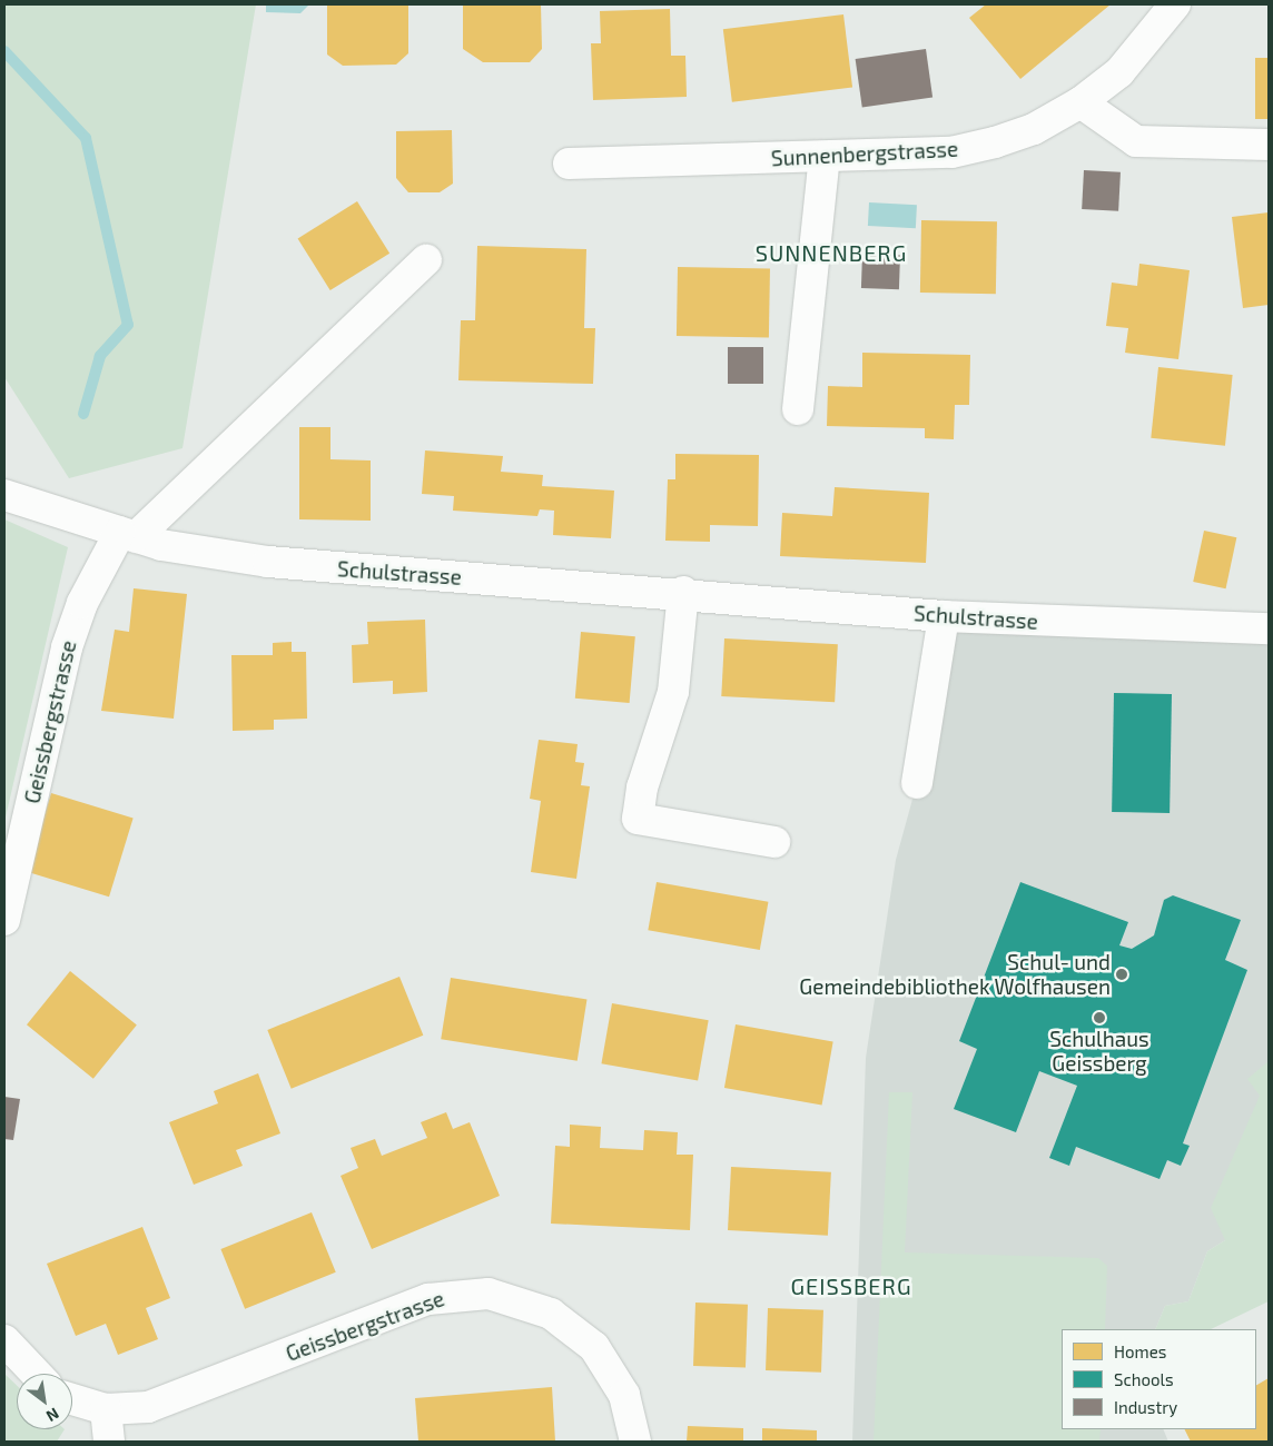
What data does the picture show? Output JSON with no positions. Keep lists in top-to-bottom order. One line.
{"streets":{"street":["Sunnenbergstrasse","Schulstrasse","Geissbergstrasse"]},"crossings":[["Schulstrasse","Geissbergstrasse"]],"districts":["SUNNENBERG","GEISSBERG"],"places":["Schul- und Gemeindebibliothek Wolfhausen","Schulhaus Geissberg"],"legend":["Homes","Schools","Industry"],"north":"bottom right"}
